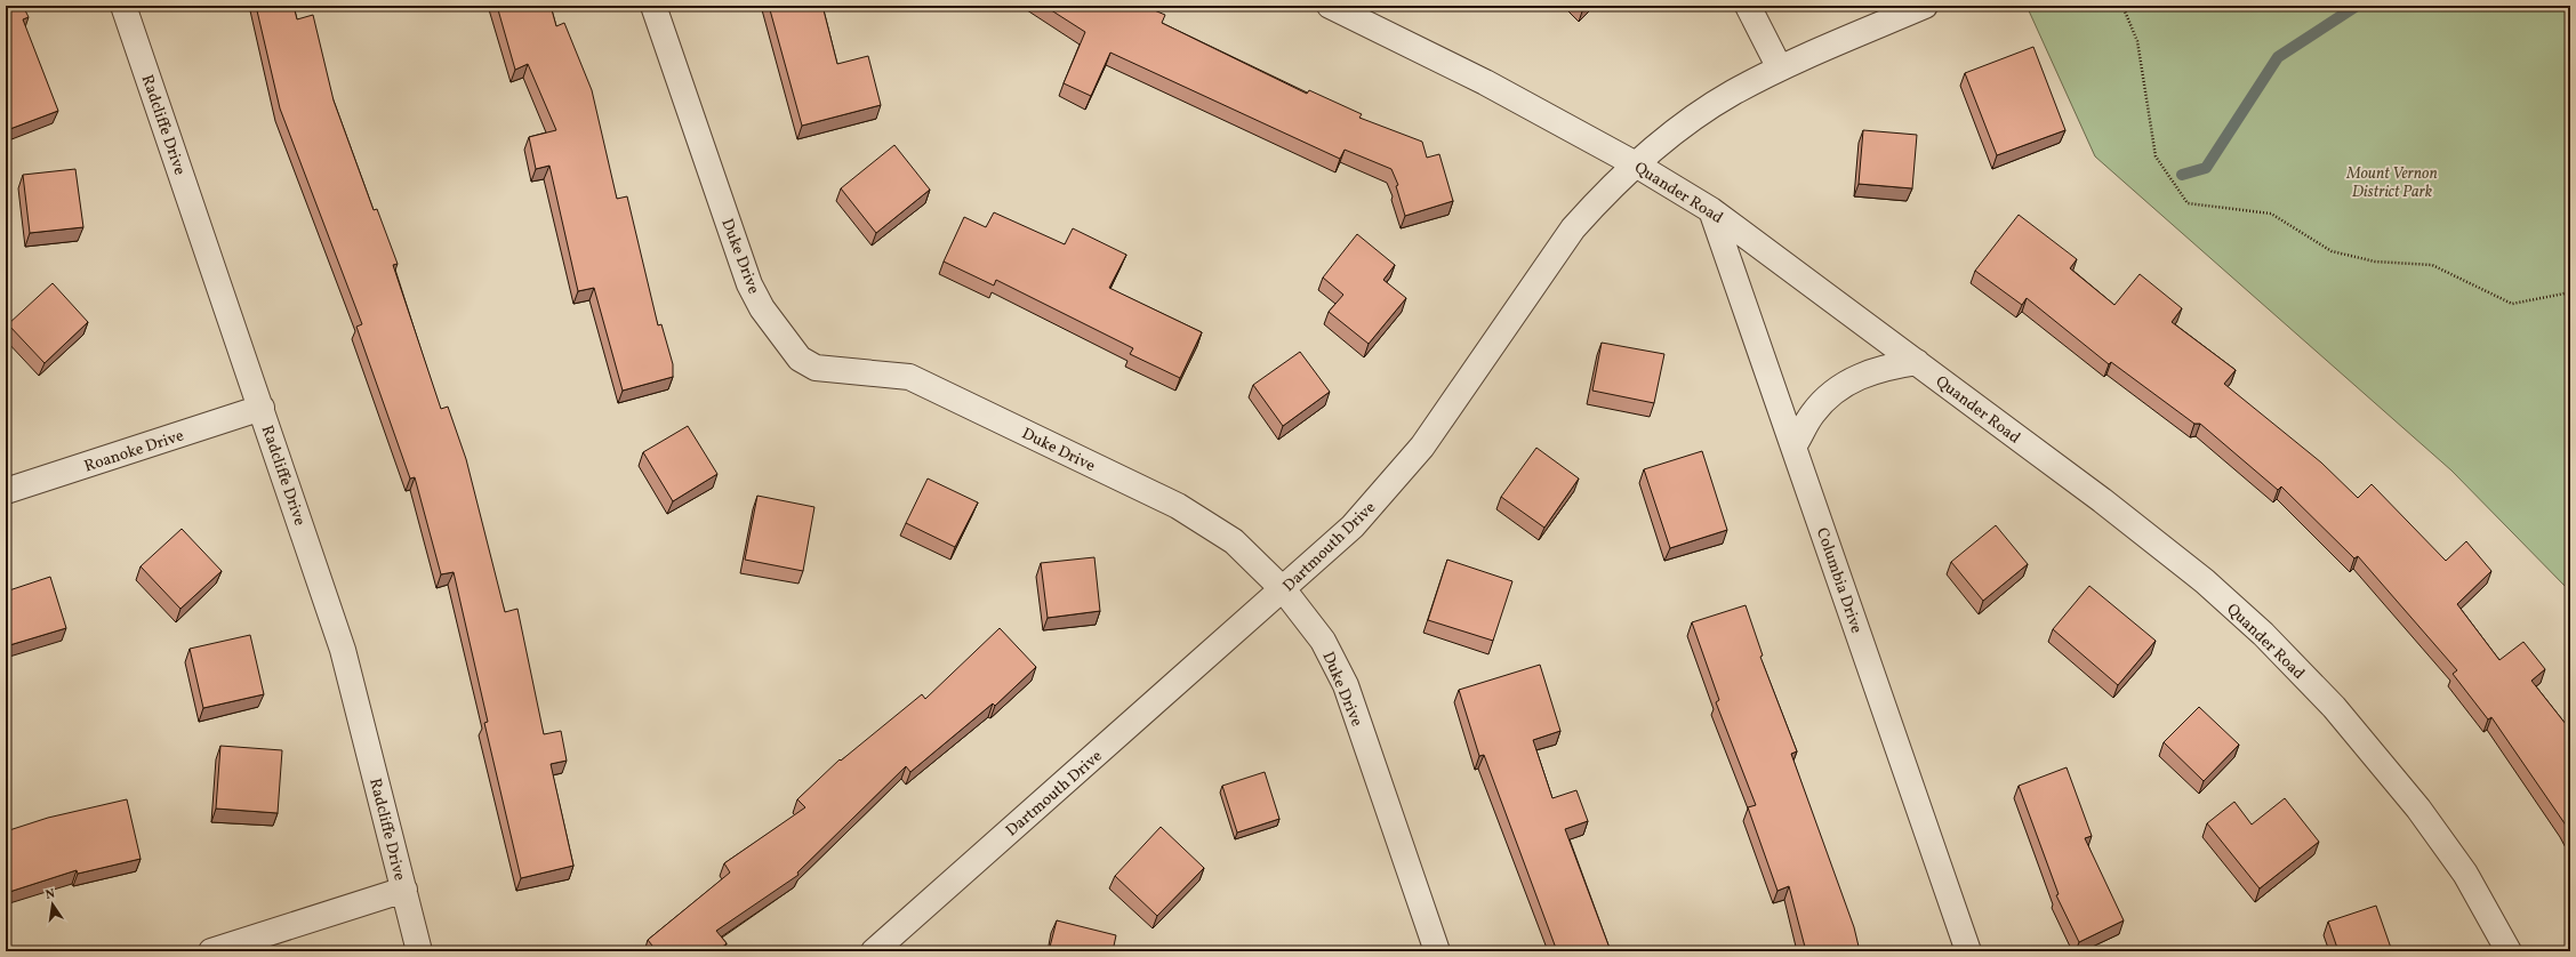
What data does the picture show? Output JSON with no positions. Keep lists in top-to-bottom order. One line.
{"streets":{"street":["Radcliffe Drive","Quander Road","Duke Drive","Roanoke Drive","Dartmouth Drive","Columbia Drive"]},"crossings":[["Radcliffe Drive","Roanoke Drive"],["Quander Road","Dartmouth Drive"],["Quander Road","Columbia Drive"],["Duke Drive","Dartmouth Drive"]],"parks":["Mount Vernon District Park"],"north":"top"}
